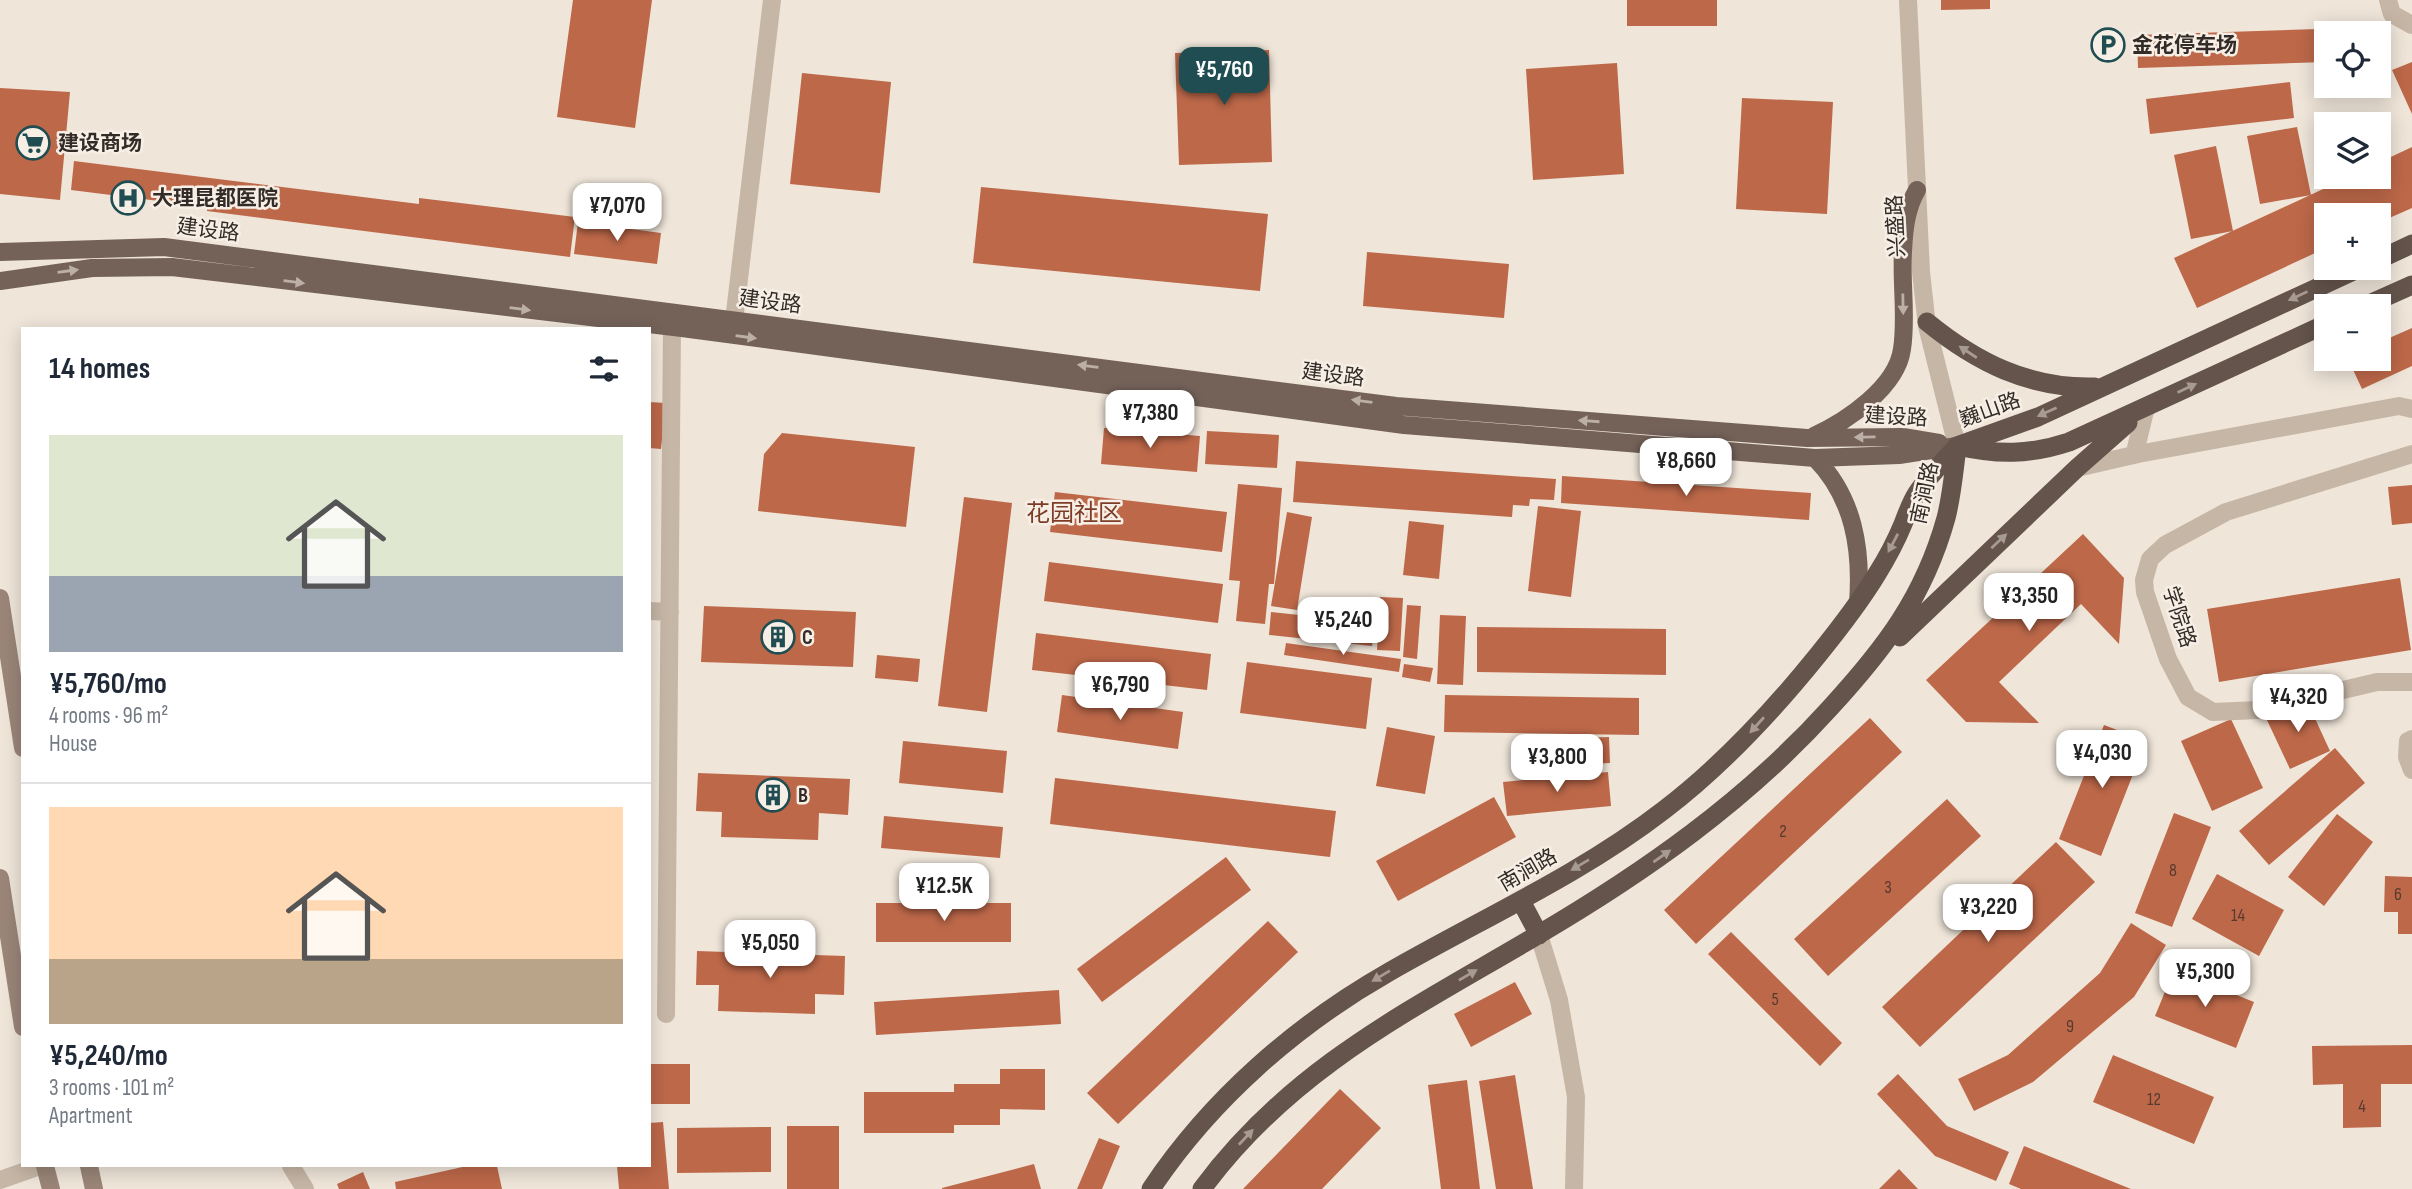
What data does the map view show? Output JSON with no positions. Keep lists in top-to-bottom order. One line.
{"streets":{"highway":["巍山路","南涧路"],"main road":["建设路"],"street":["兴盛路","学院路"]},"crossings":[["兴盛路","建设路"],["兴盛路","巍山路"],["兴盛路","南涧路"],["建设路","巍山路"],["建设路","南涧路"],["巍山路","南涧路"]],"districts":["花园社区"],"places":{"parking":["金花停车场"],"supermarket":["建设商场"],"hospital":["大理昆都医院"],"building":["C","B"]},"house_numbers":["2","8","3","6","14","5","9","12","4"],"page":{"map_buttons":["+","−"],"price":["¥5,760","¥7,070","¥7,380","¥8,660","¥3,350","¥5,240","¥6,790","¥4,320","¥4,030","¥3,800","¥12.5K","¥3,220","¥5,050","¥5,300"],"heading":"14 homes","list":[{"name":"¥5,760/mo","note":"4 rooms · 96 m² · House"},{"name":"¥5,240/mo","note":"3 rooms · 101 m² · Apartment"}]}}
